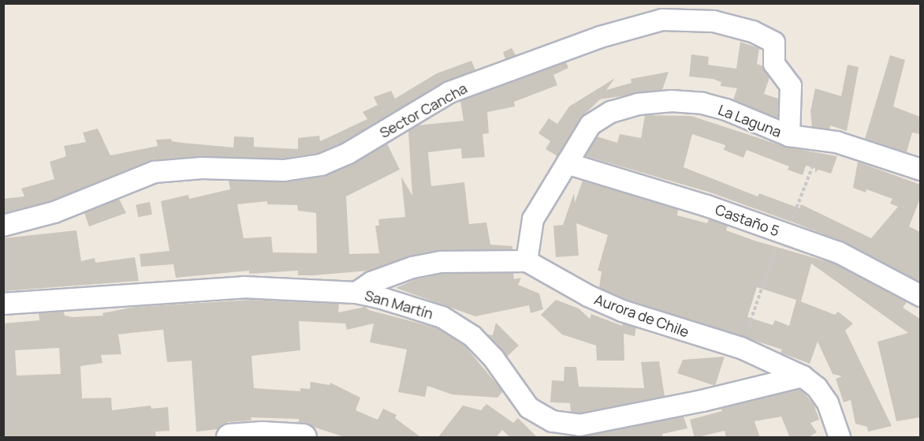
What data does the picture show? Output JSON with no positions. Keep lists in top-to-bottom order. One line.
{"streets":{"street":["Sector Cancha","La Laguna","Castaño 5","San Martín","Aurora de Chile"]},"crossings":[["Sector Cancha","La Laguna"],["La Laguna","Castaño 5"],["La Laguna","Aurora de Chile"],["San Martín","Aurora de Chile"]]}
